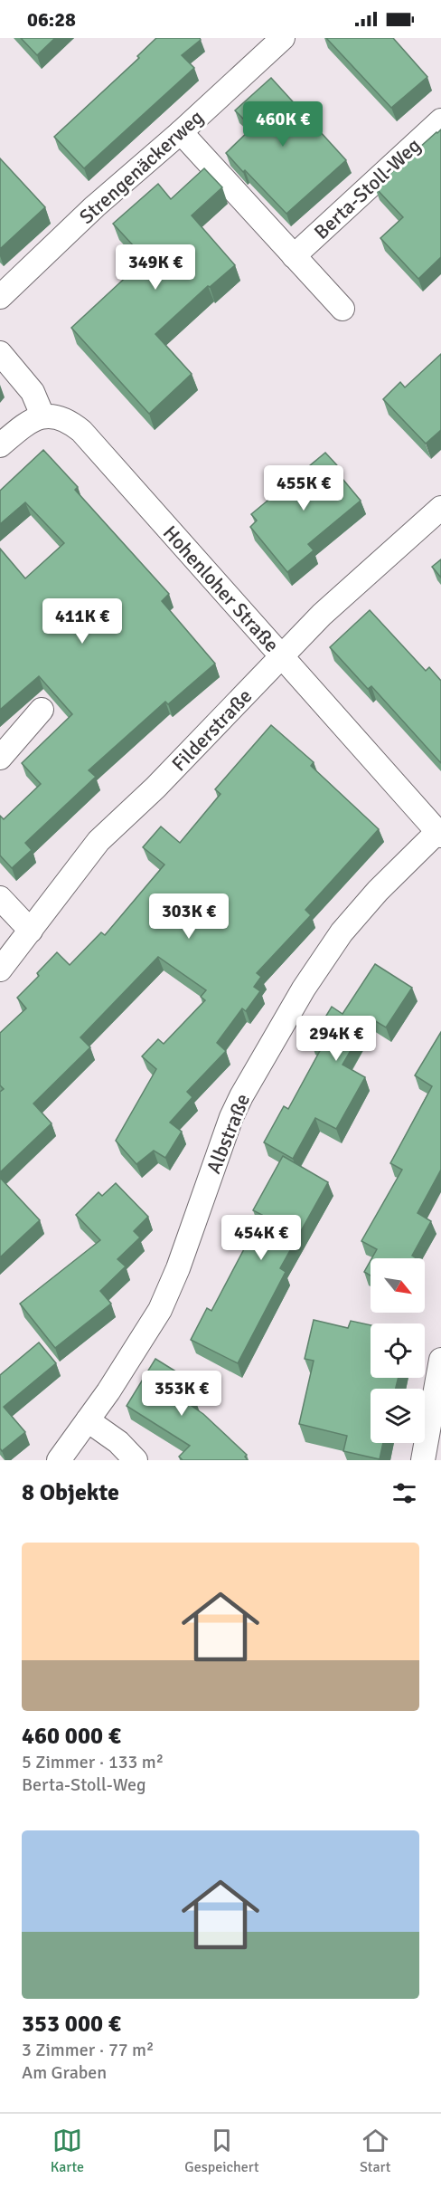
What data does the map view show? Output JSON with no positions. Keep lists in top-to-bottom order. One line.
{"streets":{"street":["Strengenäckerweg","Berta-Stoll-Weg","Hohenloher Straße","Filderstraße","Albstraße"]},"crossings":[["Hohenloher Straße","Filderstraße"],["Hohenloher Straße","Albstraße"]],"north":"bottom right","page":{"status":"06:28","price":["460K €","349K €","455K €","411K €","303K €","294K €","454K €","353K €"],"heading":"8 Objekte","list":[{"name":"460 000 €","note":"5 Zimmer · 133 m² · Berta-Stoll-Weg"},{"name":"353 000 €","note":"3 Zimmer · 77 m² · Am Graben"}],"tabs":["Karte","Gespeichert","Start"]}}
